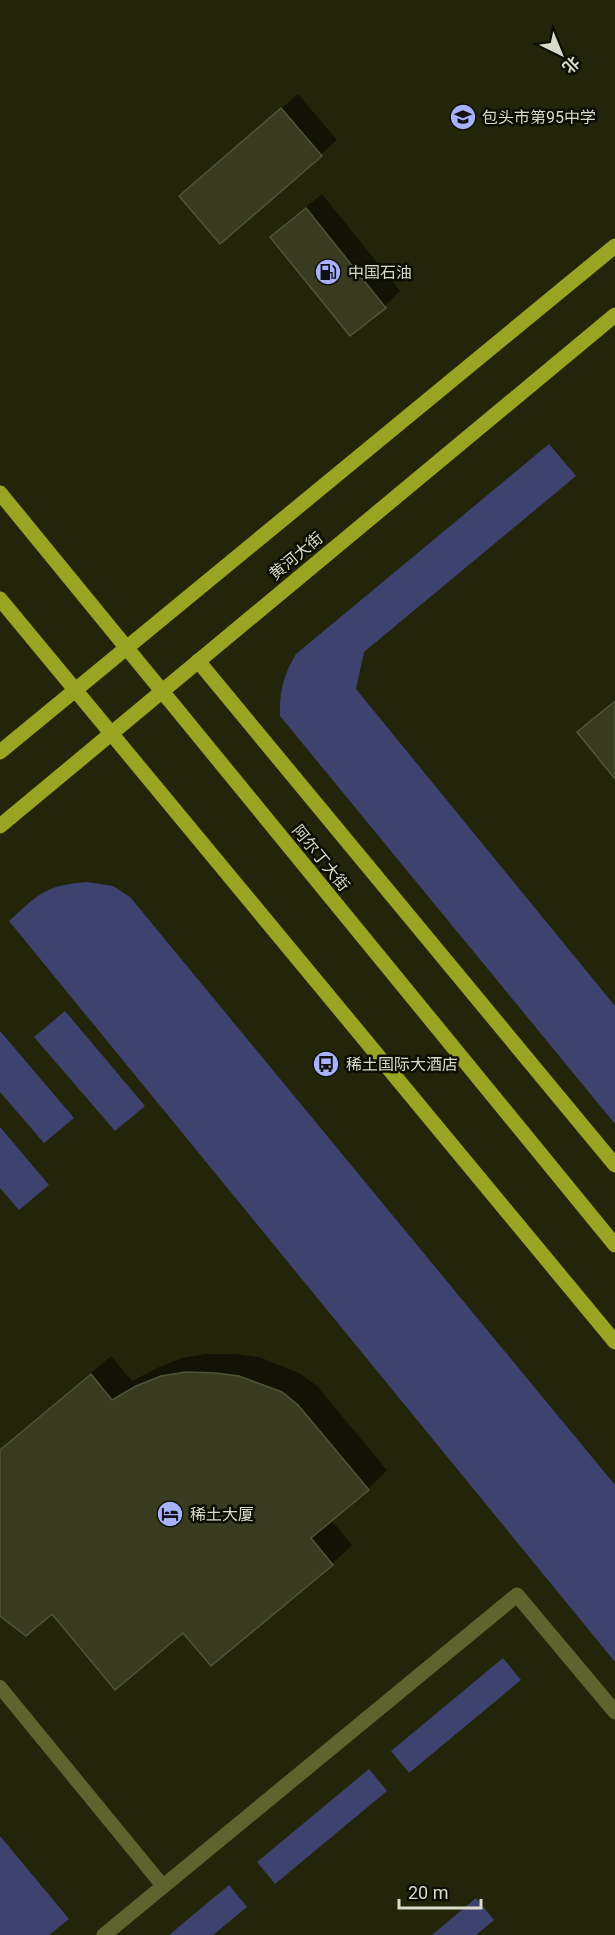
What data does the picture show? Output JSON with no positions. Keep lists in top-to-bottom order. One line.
{"streets":{"main road":["黄河大街","阿尔丁大街"]},"crossings":[["黄河大街","阿尔丁大街"]],"places":{"school or university":["包头市第95中学"],"fuel station":["中国石油"],"bus stop":["稀土国际大酒店"],"hotel":["稀土大厦"]},"scale_bar":"20 m","north":"bottom right"}
